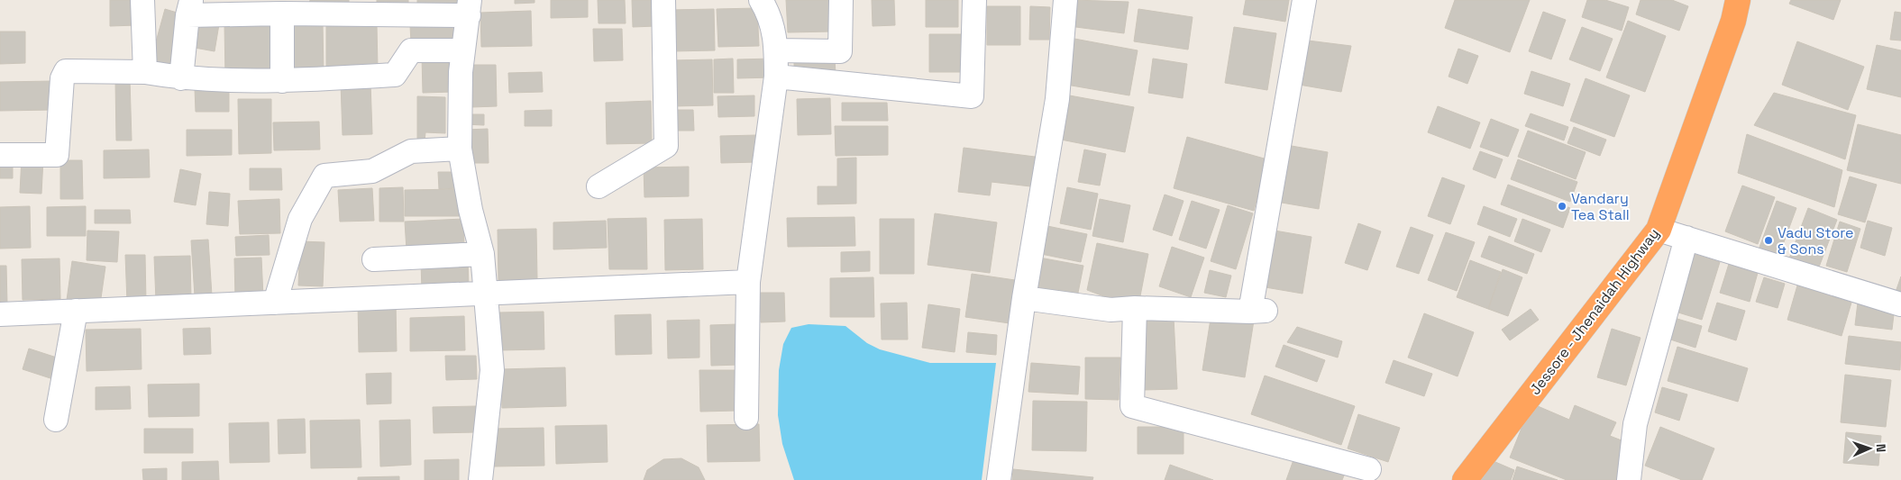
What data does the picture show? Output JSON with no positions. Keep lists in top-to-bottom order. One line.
{"streets":{"highway":["Jessore - Jhenaidah Highway"]},"places":["Vandary Tea Stall","Vadu Store & Sons"],"north":"right"}
